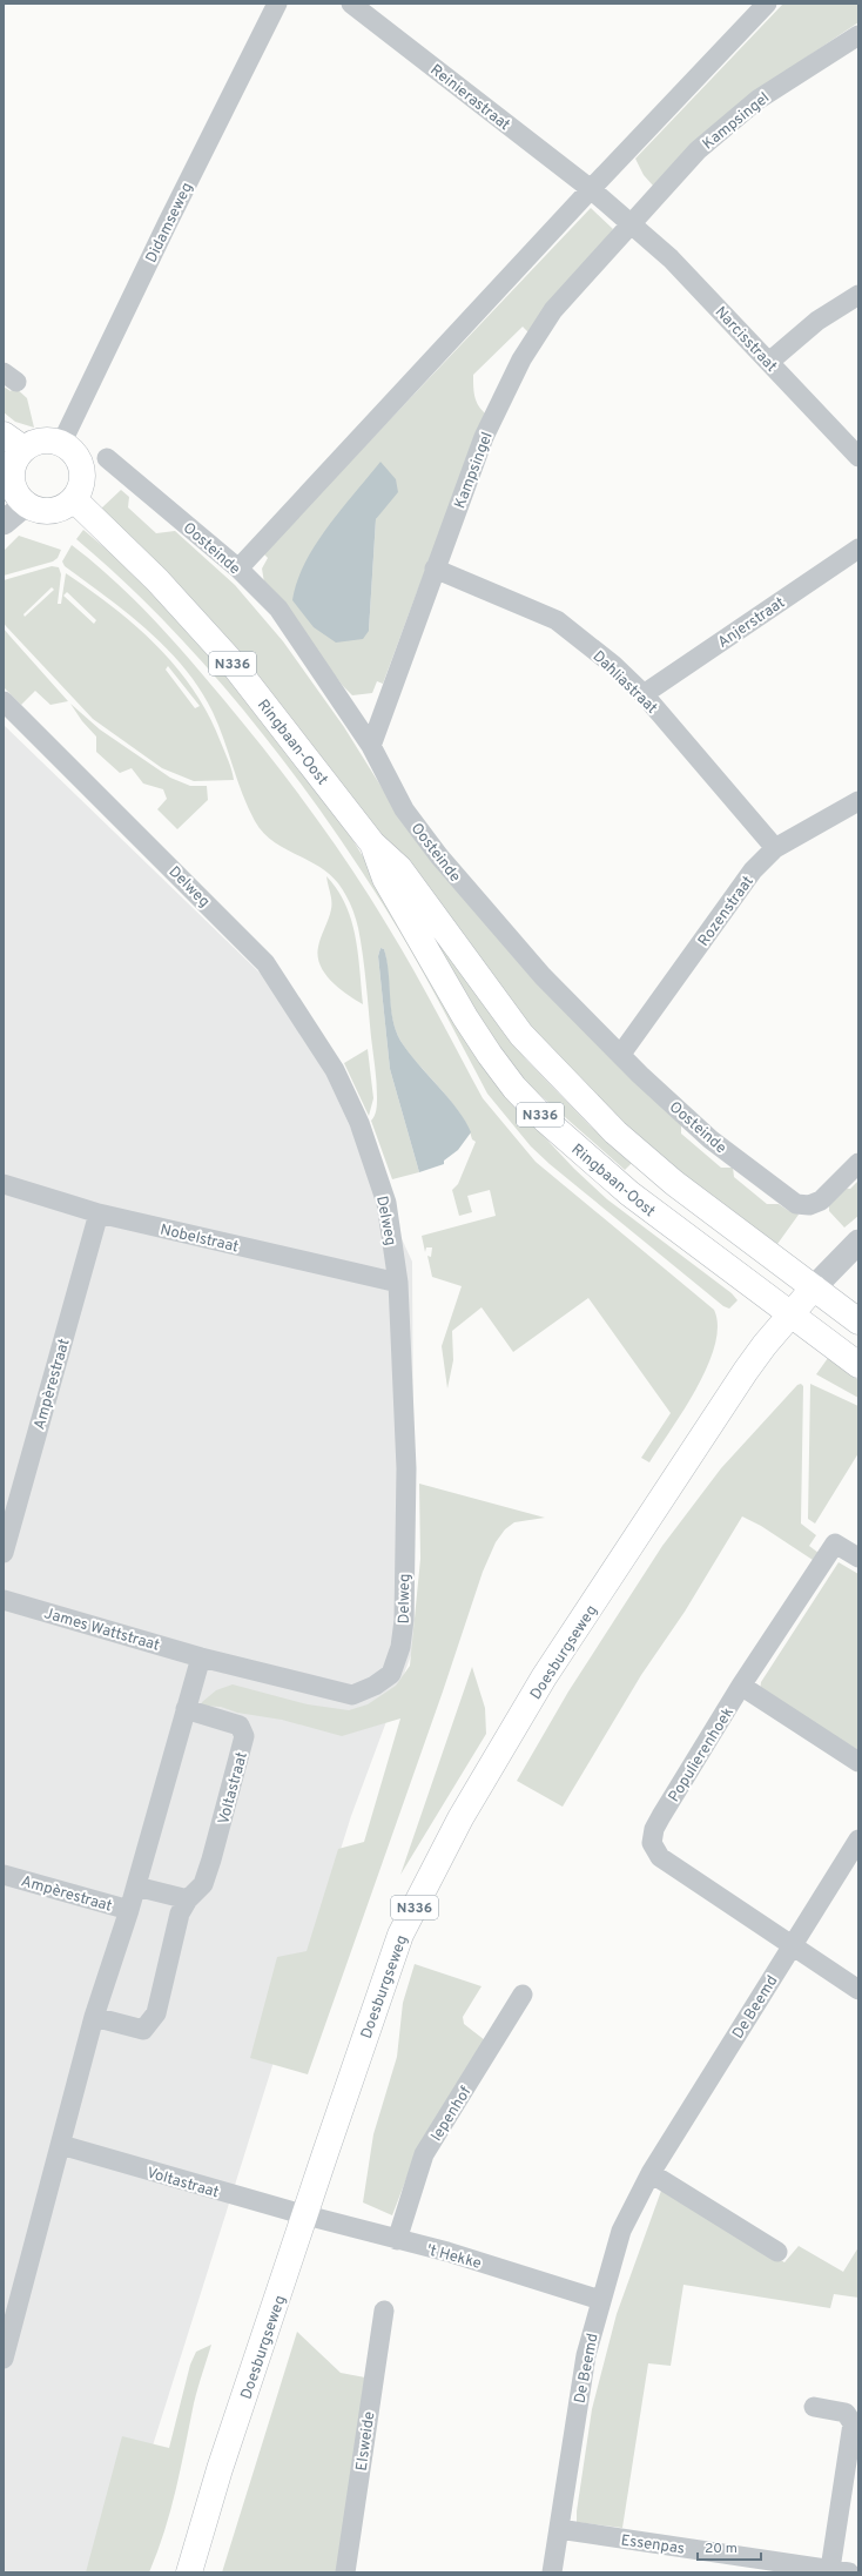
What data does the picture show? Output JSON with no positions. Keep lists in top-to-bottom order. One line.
{"streets":{"main road":["N336","Ringbaan-Oost","Doesburgseweg"],"street":["Reinierastraat","Kampsingel","Didamseweg","Narcisstraat","Oosteinde","Anjerstraat","Dahliastraat","Delweg","Rozenstraat","Nobelstraat","Ampèrestraat","James Wattstraat","Populierenhoek","Voltastraat","De Beemd","Iepenhof","'t Hekke","Elsweide","Essenpas"]},"crossings":[["Kampsingel","Narcisstraat"],["Kampsingel","Oosteinde"],["Kampsingel","Dahliastraat"],["Didamseweg","Ringbaan-Oost"],["Oosteinde","Rozenstraat"],["Anjerstraat","Dahliastraat"],["N336","Ringbaan-Oost"],["N336","Doesburgseweg"],["Dahliastraat","Rozenstraat"],["Ringbaan-Oost","Doesburgseweg"],["Delweg","Nobelstraat"],["Delweg","James Wattstraat"],["Nobelstraat","Ampèrestraat"],["Doesburgseweg","Voltastraat"],["Doesburgseweg","'t Hekke"],["Populierenhoek","De Beemd"],["Voltastraat","'t Hekke"],["De Beemd","'t Hekke"],["De Beemd","Essenpas"],["Iepenhof","'t Hekke"]],"scale_bar":"20 m"}
